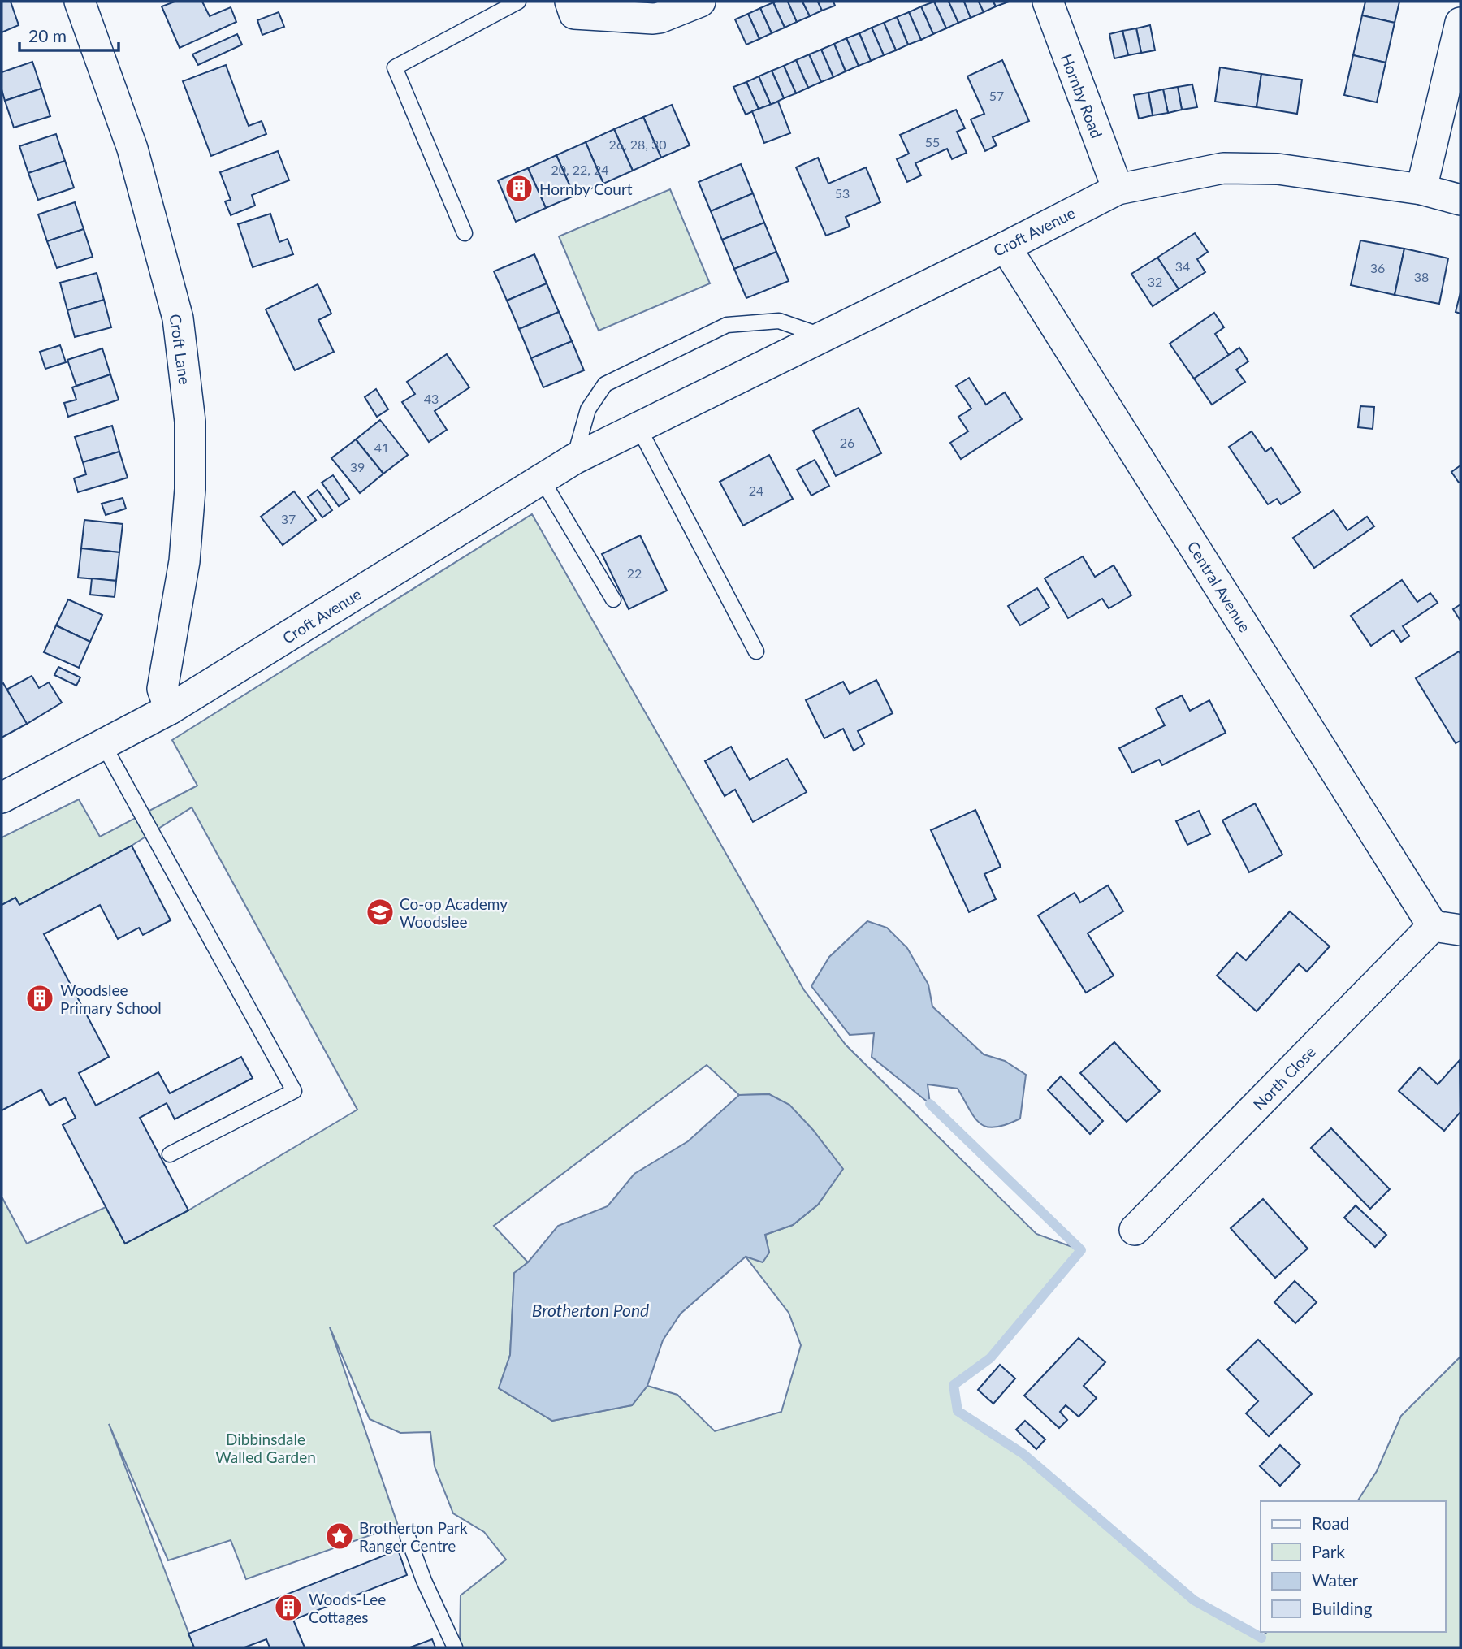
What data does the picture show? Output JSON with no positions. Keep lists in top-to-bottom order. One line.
{"streets":{"street":["Hornby Road","Croft Avenue","Croft Lane","Central Avenue","North Close"]},"crossings":[["Hornby Road","Croft Avenue"],["Croft Avenue","Croft Lane"],["Croft Avenue","Central Avenue"],["Central Avenue","North Close"]],"water":["Brotherton Pond"],"parks":["Dibbinsdale Walled Garden"],"places":{"building":["Hornby Court","Woodslee Primary School","Woods-Lee Cottages"],"school or university":["Co-op Academy Woodslee"],"place":["Brotherton Park Ranger Centre"]},"house_numbers":["57","55","26, 28, 30","20, 22, 24","53","34","36","38","32","43","26","41","39","24","37","22"],"legend":["Road","Park","Water","Building"],"scale_bar":"20 m"}
